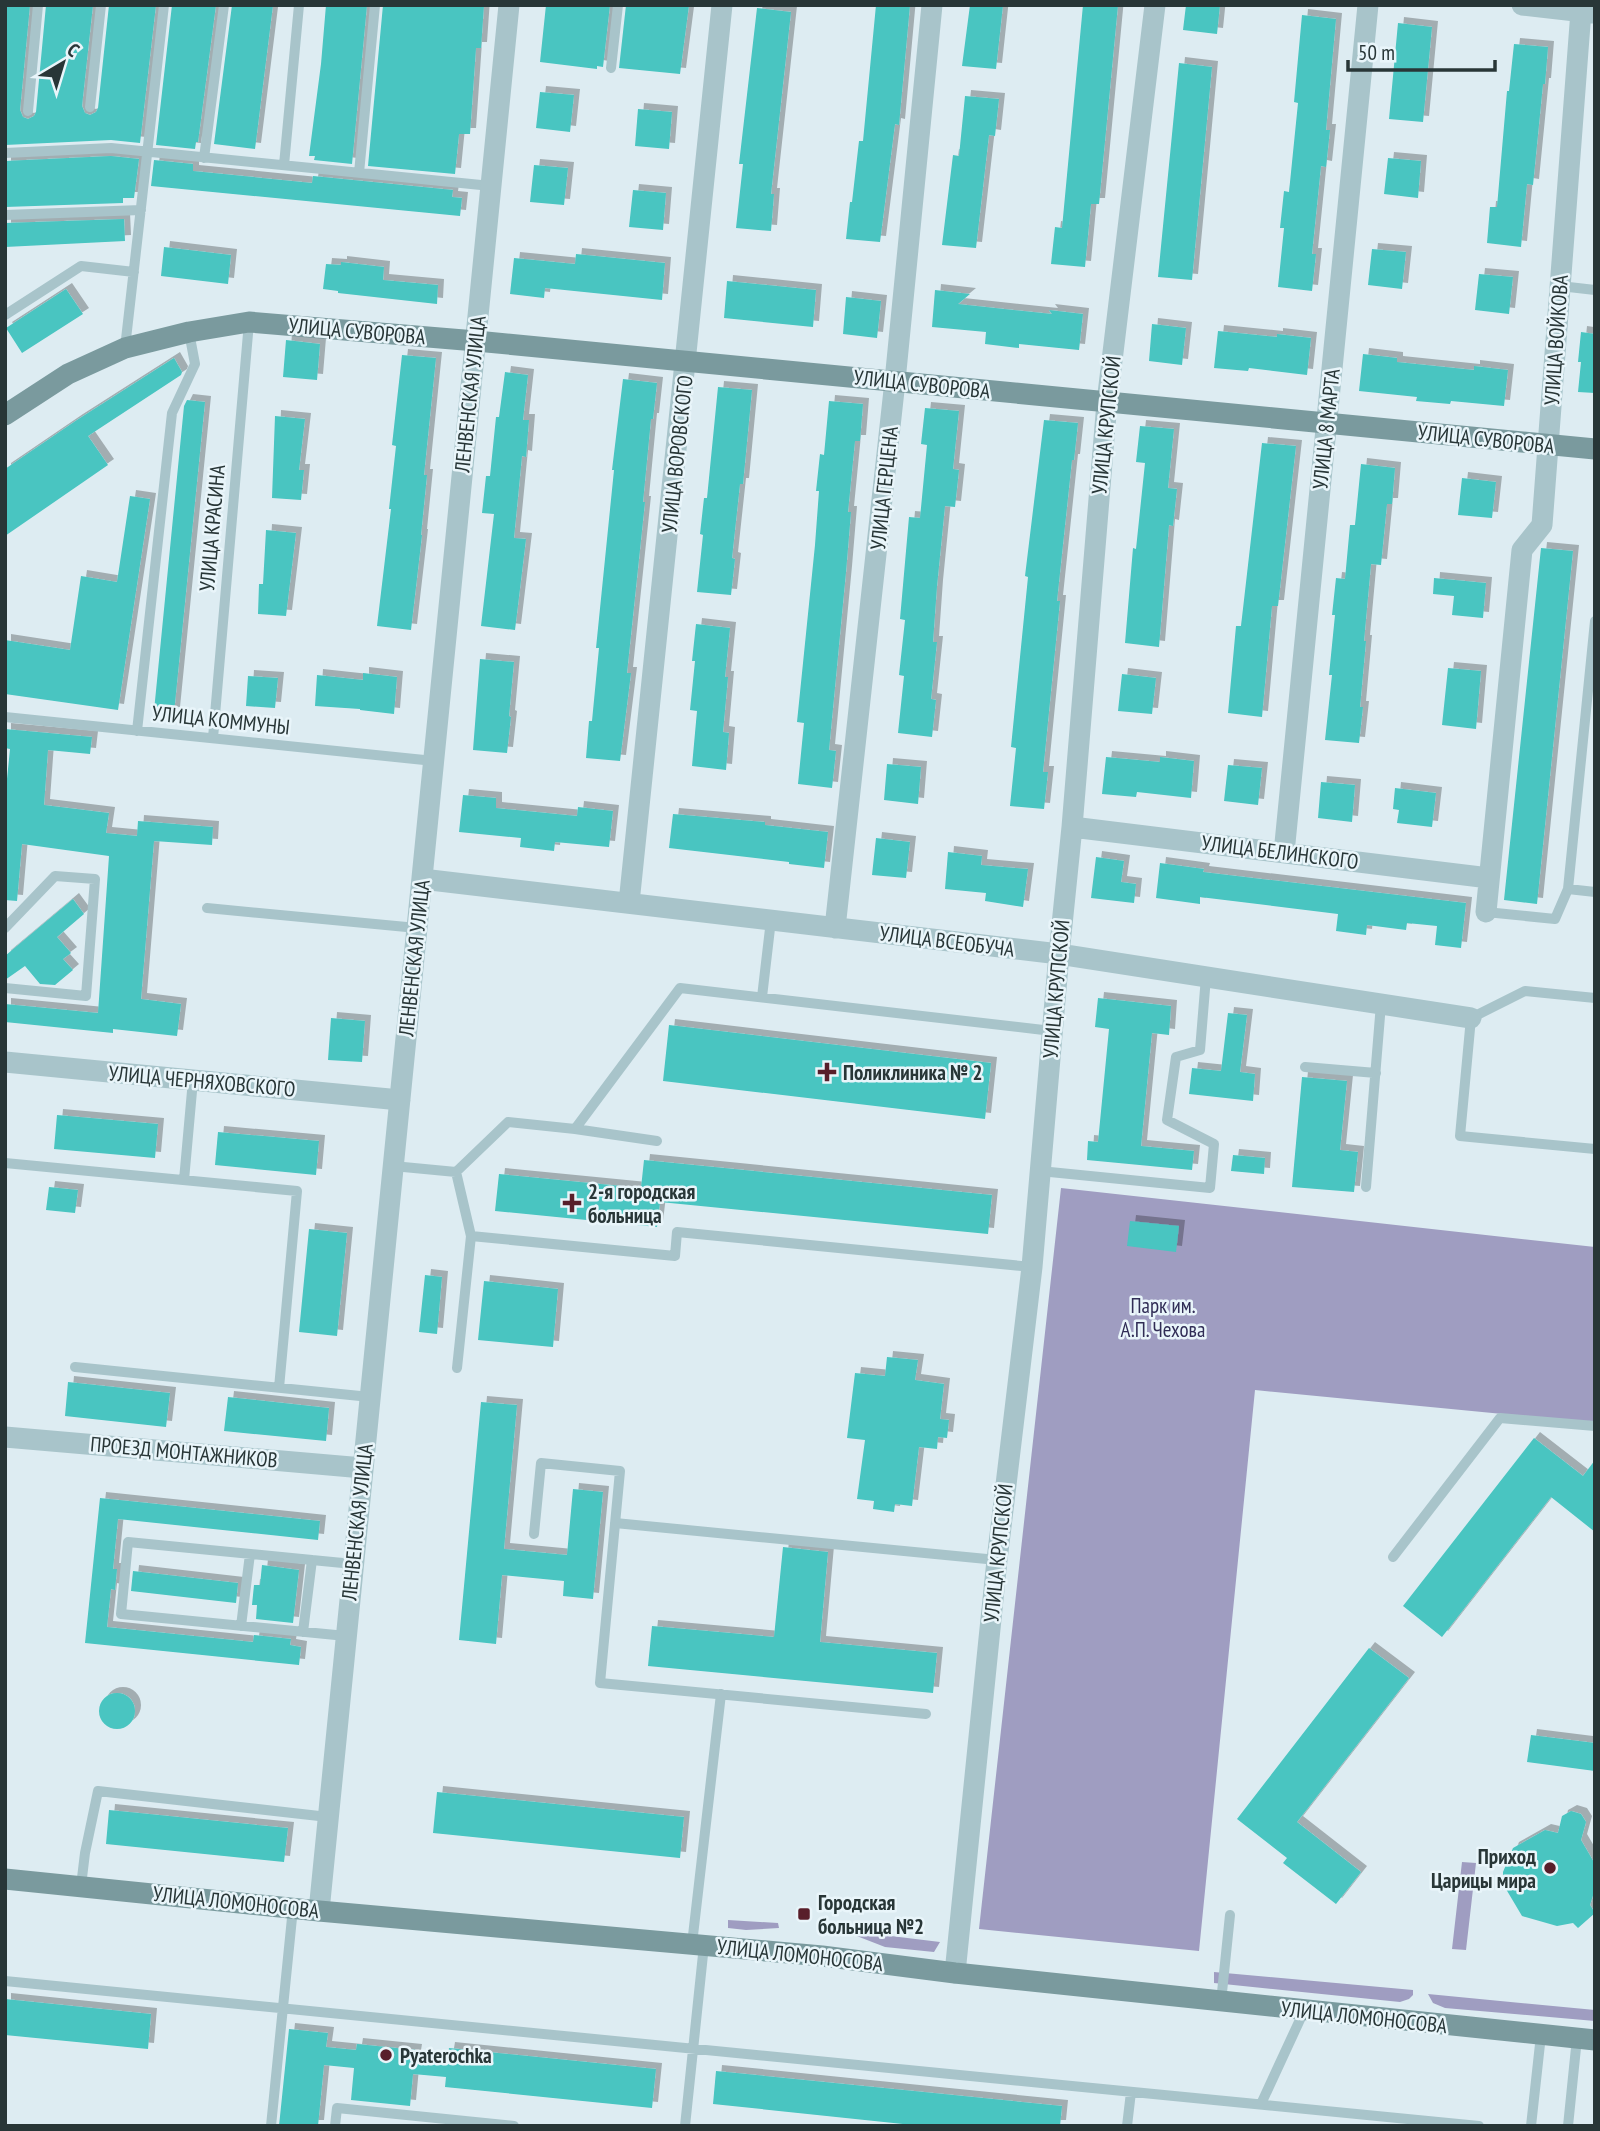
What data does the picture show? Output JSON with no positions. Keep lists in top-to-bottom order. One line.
{"streets":{"street":["УЛИЦА СУВОРОВА","УЛИЦА ВОЙКОВА","ЛЕНВЕНСКАЯ УЛИЦА","УЛИЦА КРУПСКОЙ","УЛИЦА 8 МАРТА","УЛИЦА ВОРОВСКОГО","УЛИЦА ГЕРЦЕНА","УЛИЦА БЕЛИНСКОГО","УЛИЦА ВСЕОБУЧА","УЛИЦА ЧЕРНЯХОВСКОГО","ПРОЕЗД МОНТАЖНИКОВ","УЛИЦА ЛОМОНОСОВА"],"lane":["УЛИЦА КРАСИНА","УЛИЦА КОММУНЫ"]},"crossings":[["УЛИЦА СУВОРОВА","УЛИЦА ВОЙКОВА"],["УЛИЦА СУВОРОВА","ЛЕНВЕНСКАЯ УЛИЦА"],["УЛИЦА СУВОРОВА","УЛИЦА КРУПСКОЙ"],["УЛИЦА СУВОРОВА","УЛИЦА 8 МАРТА"],["УЛИЦА СУВОРОВА","УЛИЦА ВОРОВСКОГО"],["УЛИЦА СУВОРОВА","УЛИЦА ГЕРЦЕНА"],["УЛИЦА СУВОРОВА","УЛИЦА КРАСИНА"],["УЛИЦА ВОЙКОВА","УЛИЦА БЕЛИНСКОГО"],["ЛЕНВЕНСКАЯ УЛИЦА","УЛИЦА КОММУНЫ"],["ЛЕНВЕНСКАЯ УЛИЦА","УЛИЦА ВСЕОБУЧА"],["ЛЕНВЕНСКАЯ УЛИЦА","УЛИЦА ЧЕРНЯХОВСКОГО"],["ЛЕНВЕНСКАЯ УЛИЦА","ПРОЕЗД МОНТАЖНИКОВ"],["ЛЕНВЕНСКАЯ УЛИЦА","УЛИЦА ЛОМОНОСОВА"],["УЛИЦА КРУПСКОЙ","УЛИЦА БЕЛИНСКОГО"],["УЛИЦА КРУПСКОЙ","УЛИЦА ВСЕОБУЧА"],["УЛИЦА КРУПСКОЙ","УЛИЦА ЛОМОНОСОВА"],["УЛИЦА 8 МАРТА","УЛИЦА БЕЛИНСКОГО"],["УЛИЦА ВОРОВСКОГО","УЛИЦА ВСЕОБУЧА"],["УЛИЦА ГЕРЦЕНА","УЛИЦА ВСЕОБУЧА"],["УЛИЦА КРАСИНА","УЛИЦА КОММУНЫ"]],"parks":["Парк им. А.П. Чехова"],"places":{"health":["Поликлиника № 2","2-я городская больница"],"other":["Приход Царицы мира","Pyaterochka"],"transit":["Городская больница №2"]},"scale_bar":"50 m","north":"top right"}
